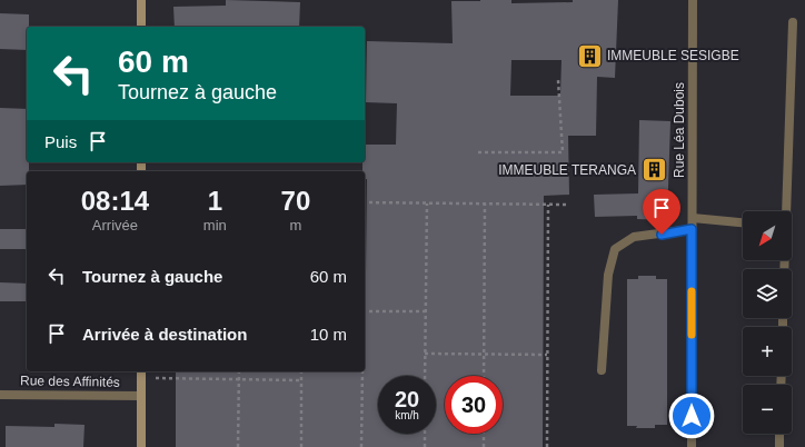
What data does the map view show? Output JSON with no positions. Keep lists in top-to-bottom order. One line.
{"streets":{"street":["Rue Léa Dubois","Rue des Affinités"]},"places":{"building":["IMMEUBLE SESIGBE","IMMEUBLE TERANGA"]},"north":"bottom left","page":{"turn":["60 m","Tournez à gauche"],"then":"Puis","eta":["08:14","Arrivée","1","min","70","m"],"map_buttons":["+","−"],"list":[{"name":"Tournez à gauche","value":"60 m"},{"name":"Arrivée à destination","value":"10 m"}],"speed":"20 km/h","limit":"30"}}
